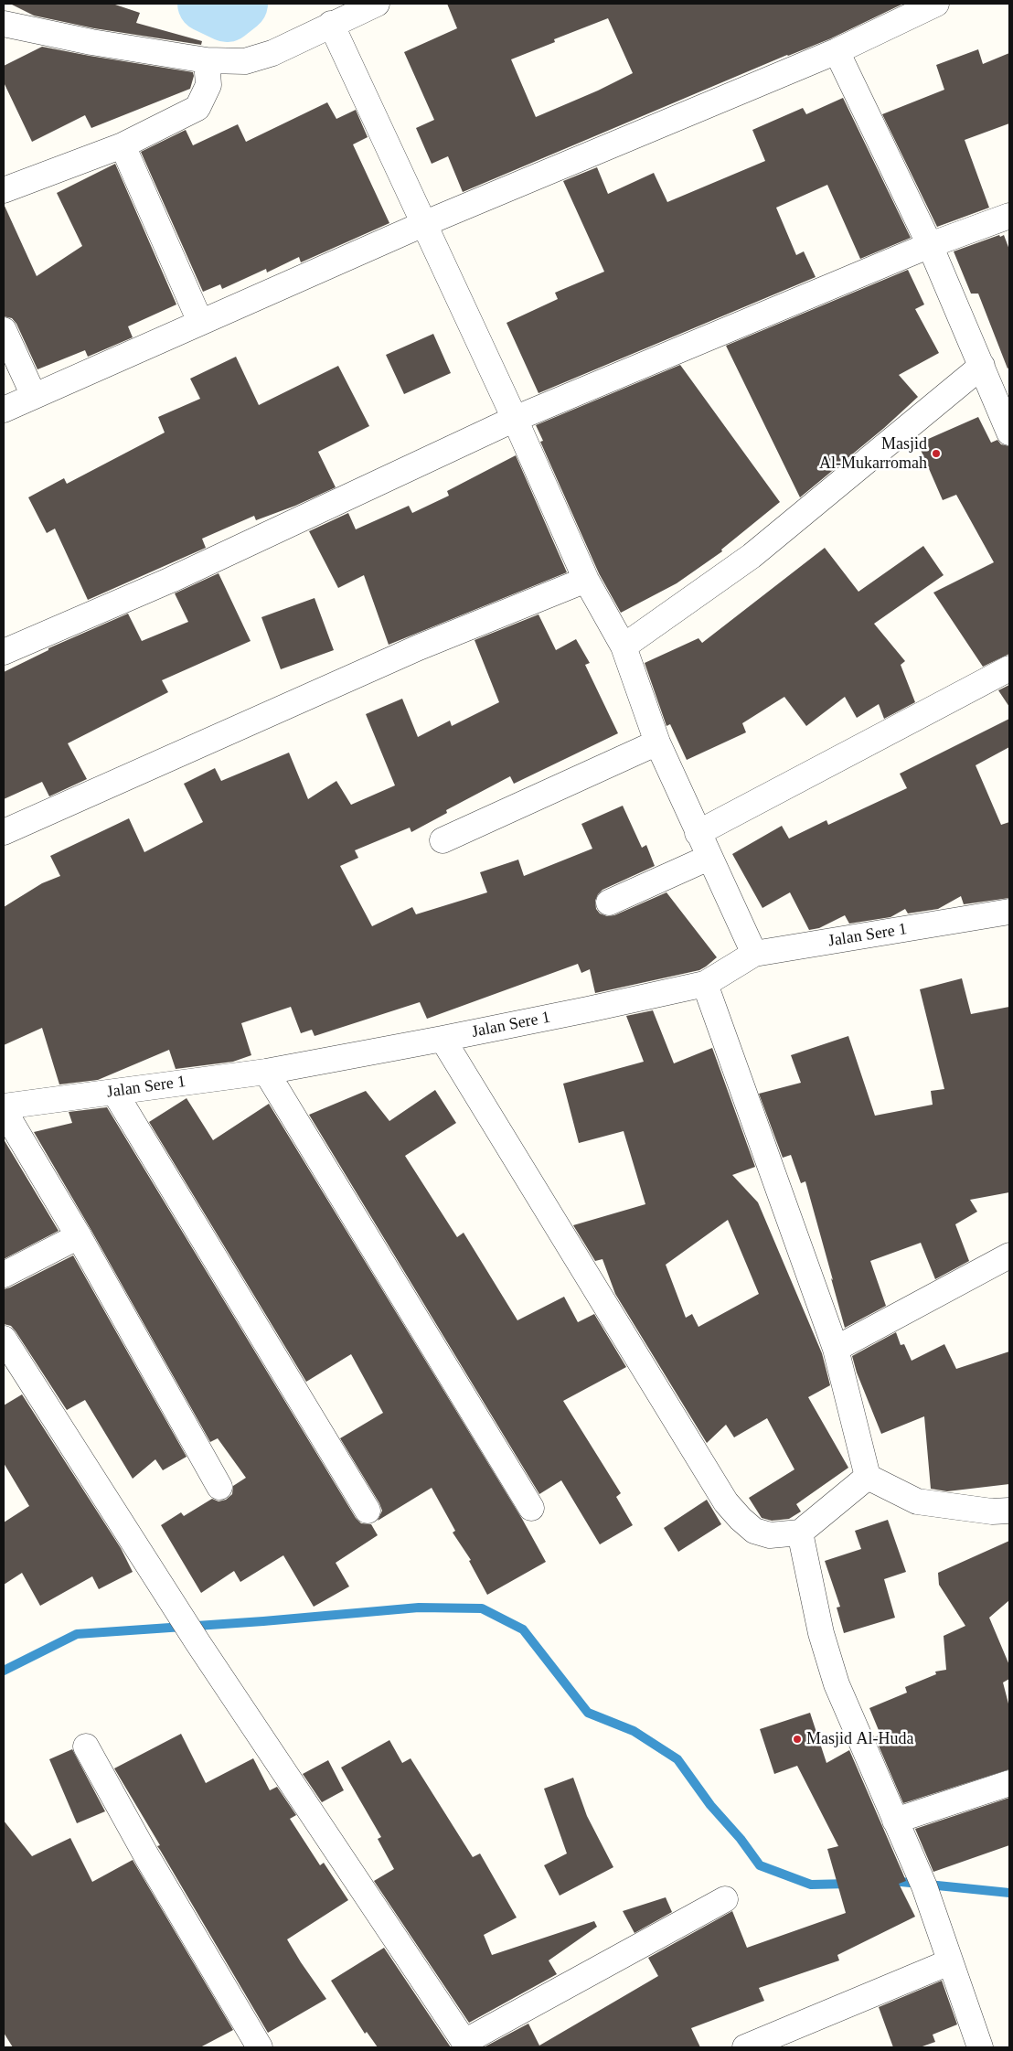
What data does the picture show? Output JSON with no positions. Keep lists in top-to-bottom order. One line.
{"streets":{"street":["Jalan Sere 1"]},"places":["Masjid Al-Mukarromah","Masjid Al-Huda"]}
